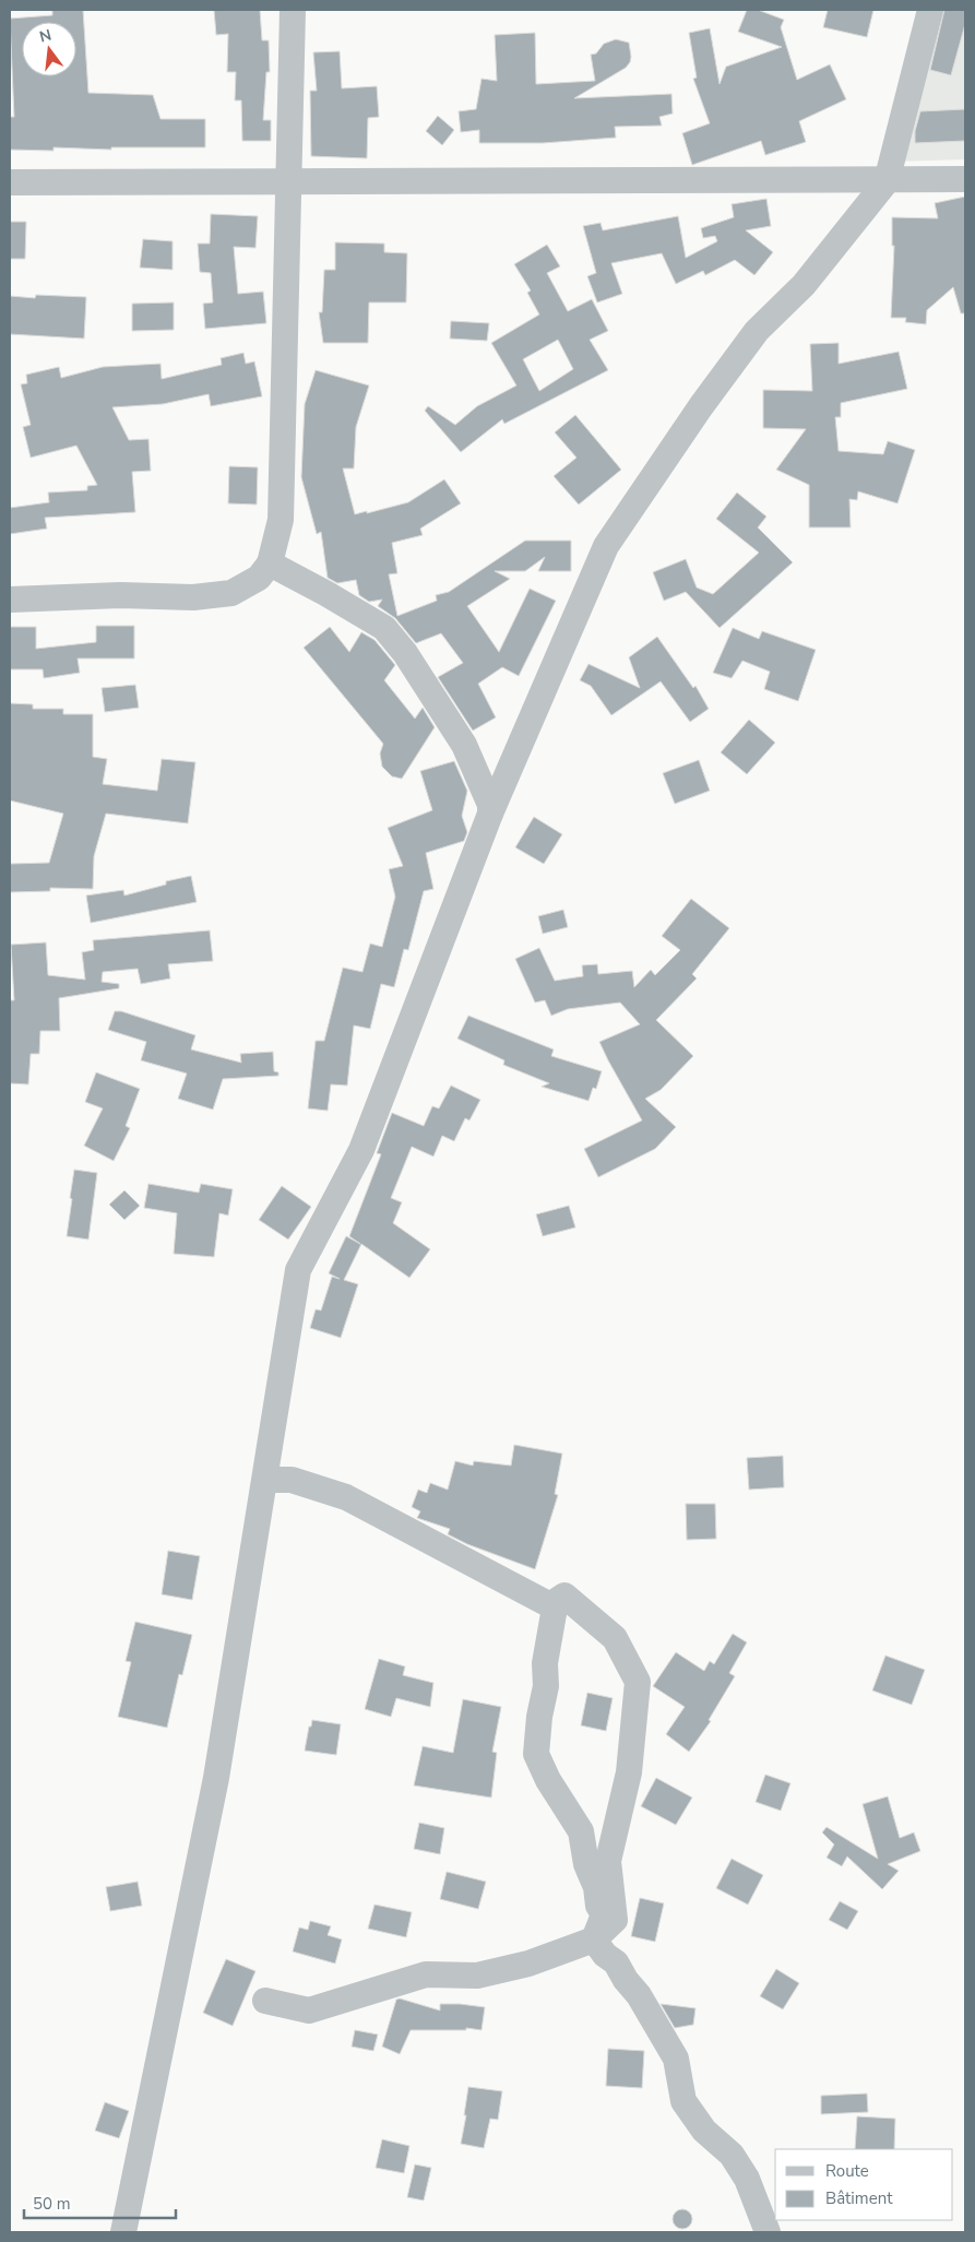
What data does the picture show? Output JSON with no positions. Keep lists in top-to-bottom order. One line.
{"legend":["Route","Bâtiment"],"scale_bar":"50 m","north":"top"}
